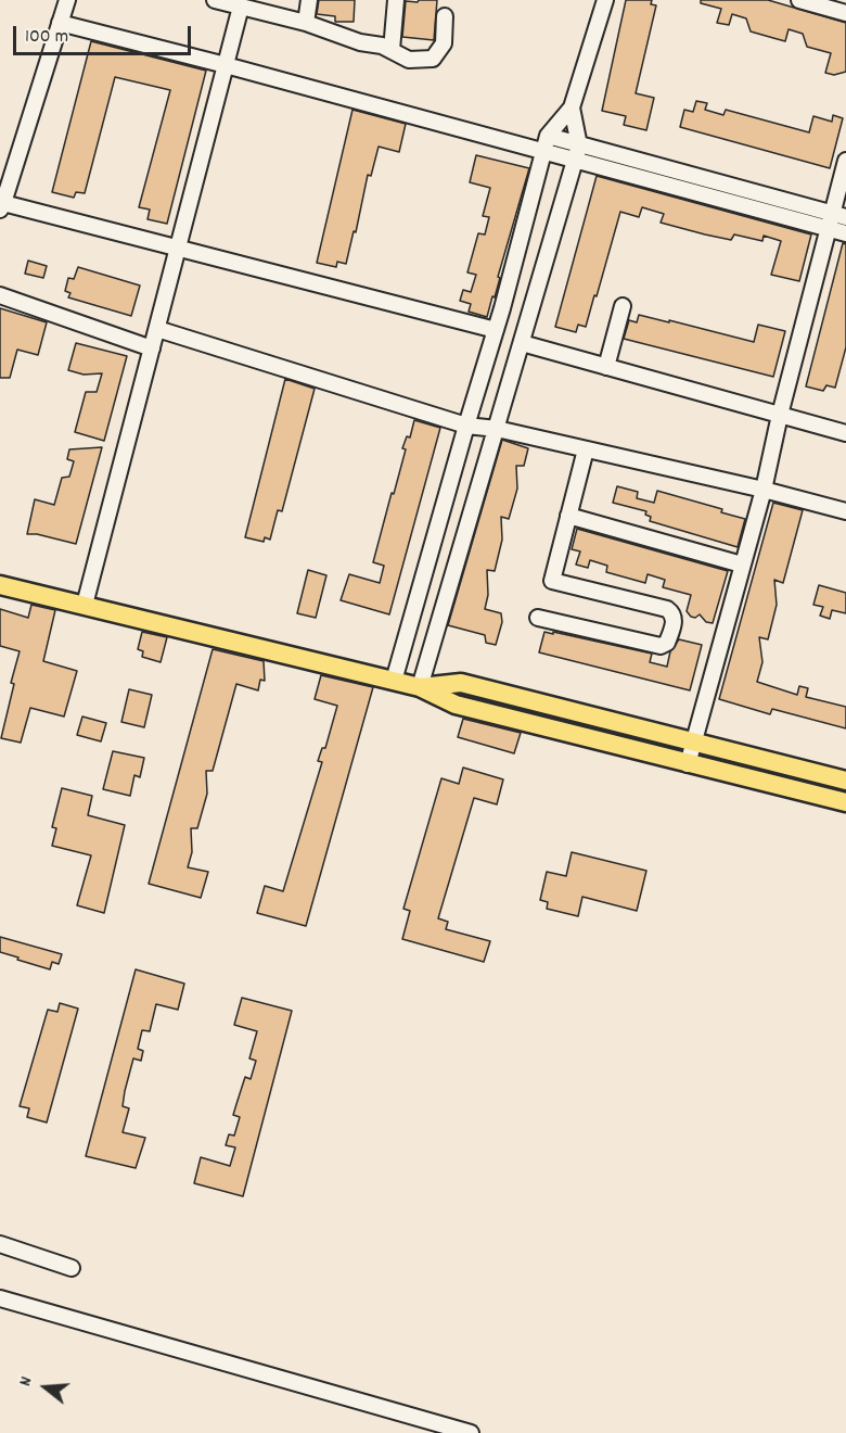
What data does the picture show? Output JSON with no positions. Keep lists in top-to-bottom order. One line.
{"scale_bar":"100 m","north":"left"}
